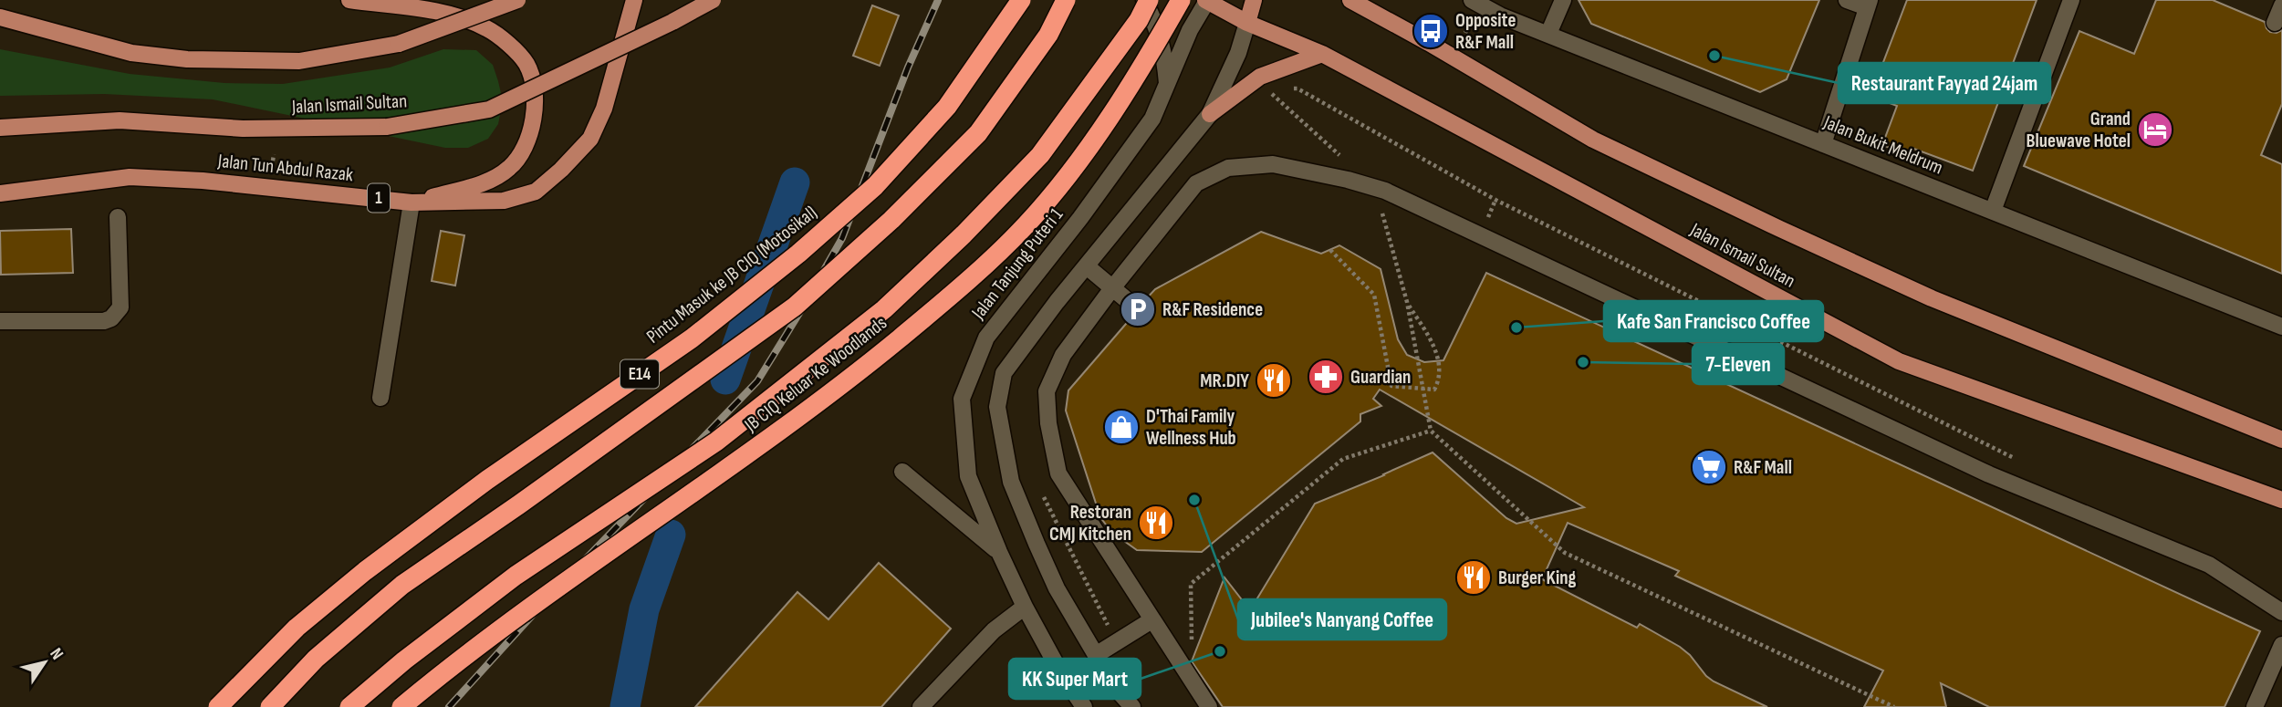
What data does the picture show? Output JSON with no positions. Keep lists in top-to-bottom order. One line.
{"streets":{"highway":["Pintu Masuk ke JB CIQ (Motosikal)","E14","JB CIQ Keluar Ke Woodlands"],"main road":["Jalan Ismail Sultan","Jalan Tun Abdul Razak","1"],"street":["Jalan Bukit Meldrum","Jalan Tanjung Puteri 1"]},"crossings":[["Jalan Ismail Sultan","Jalan Tanjung Puteri 1"]],"places":{"bus stop":["Opposite R&F Mall"],"other":["Restaurant Fayyad 24jam","Kafe San Francisco Coffee","7-Eleven","Jubilee's Nanyang Coffee","KK Super Mart"],"hotel":["Grand Bluewave Hotel"],"parking":["R&F Residence"],"pharmacy":["Guardian"],"restaurant":["MR.DIY","Restoran CMJ Kitchen","Burger King"],"shop":["D'Thai Family Wellness Hub"],"supermarket":["R&F Mall"]},"north":"top right"}
